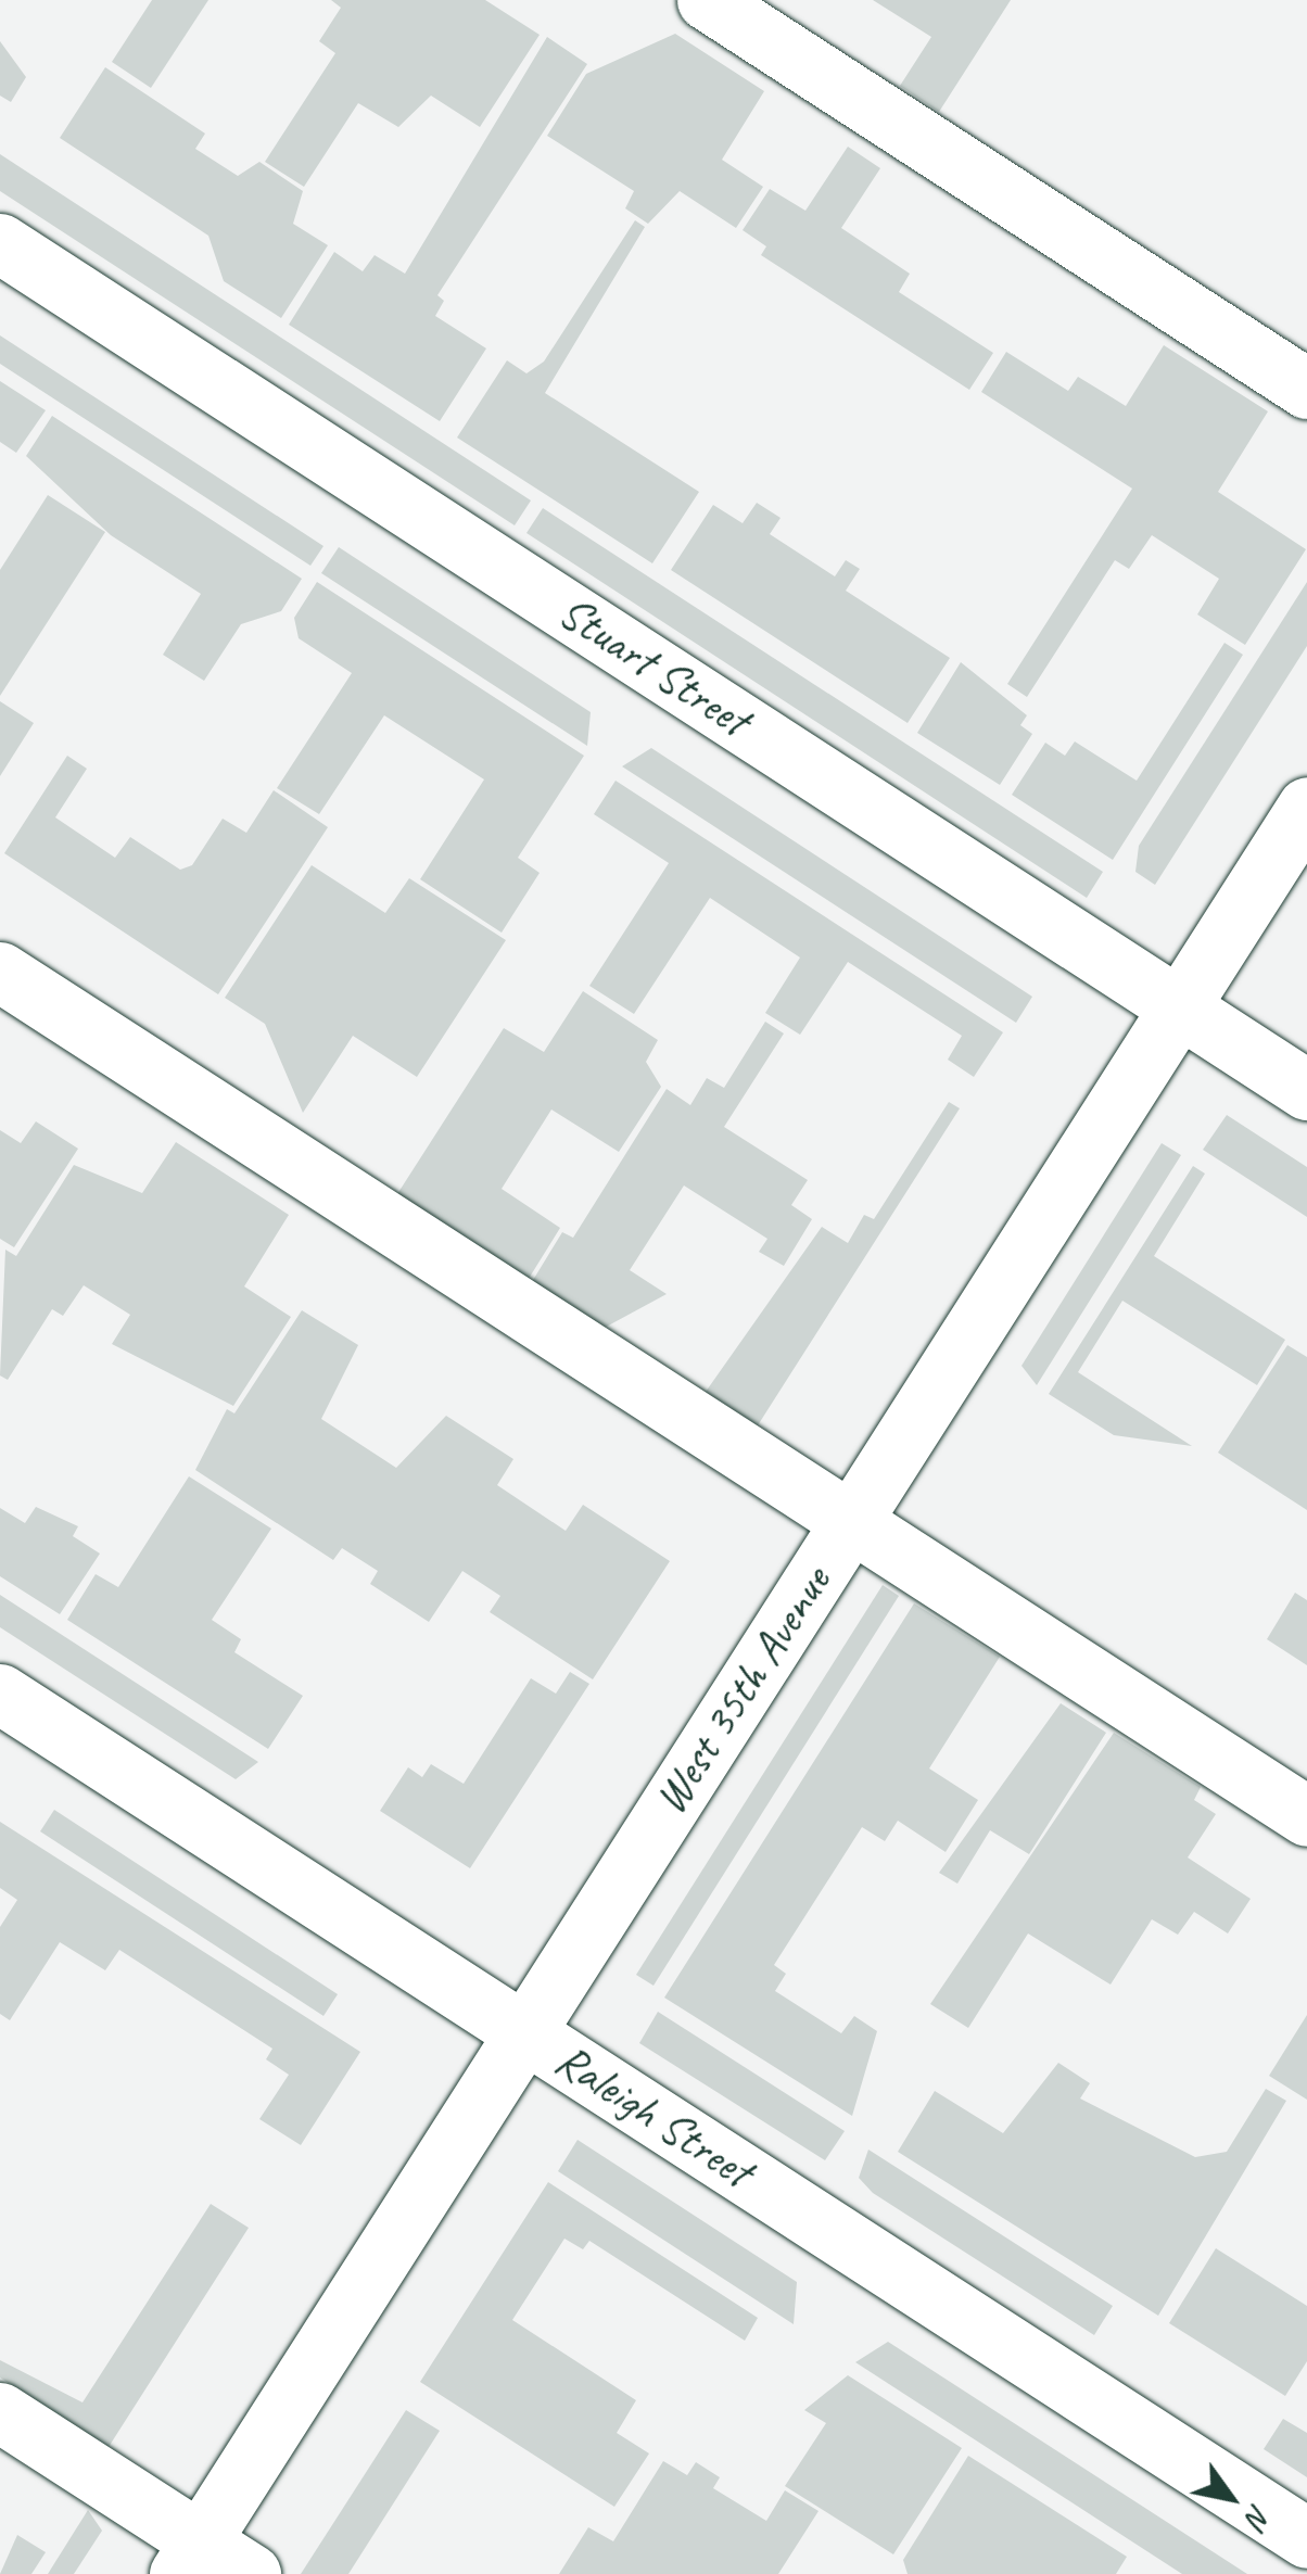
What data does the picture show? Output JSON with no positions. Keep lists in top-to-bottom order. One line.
{"streets":{"street":["Stuart Street","West 35th Avenue","Raleigh Street"]},"crossings":[["Stuart Street","West 35th Avenue"],["West 35th Avenue","Raleigh Street"]],"north":"bottom right"}
